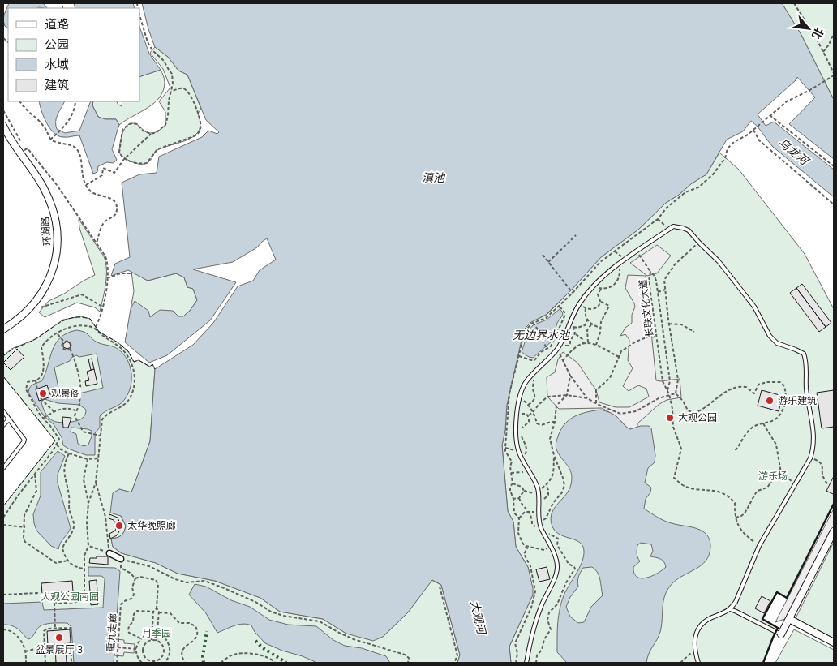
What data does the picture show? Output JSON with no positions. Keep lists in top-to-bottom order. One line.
{"streets":{"street":["环湖路"],"path":["长联文化大道","重九走廊"]},"water":["乌龙河","滇池","无边界水池","大观河"],"parks":["游乐场","大观公园南园","月季园"],"places":["观景阁","游乐建筑","大观公园","太华晚照廊","盆景展厅 3"],"legend":["道路","公园","水域","建筑"],"north":"bottom right"}
